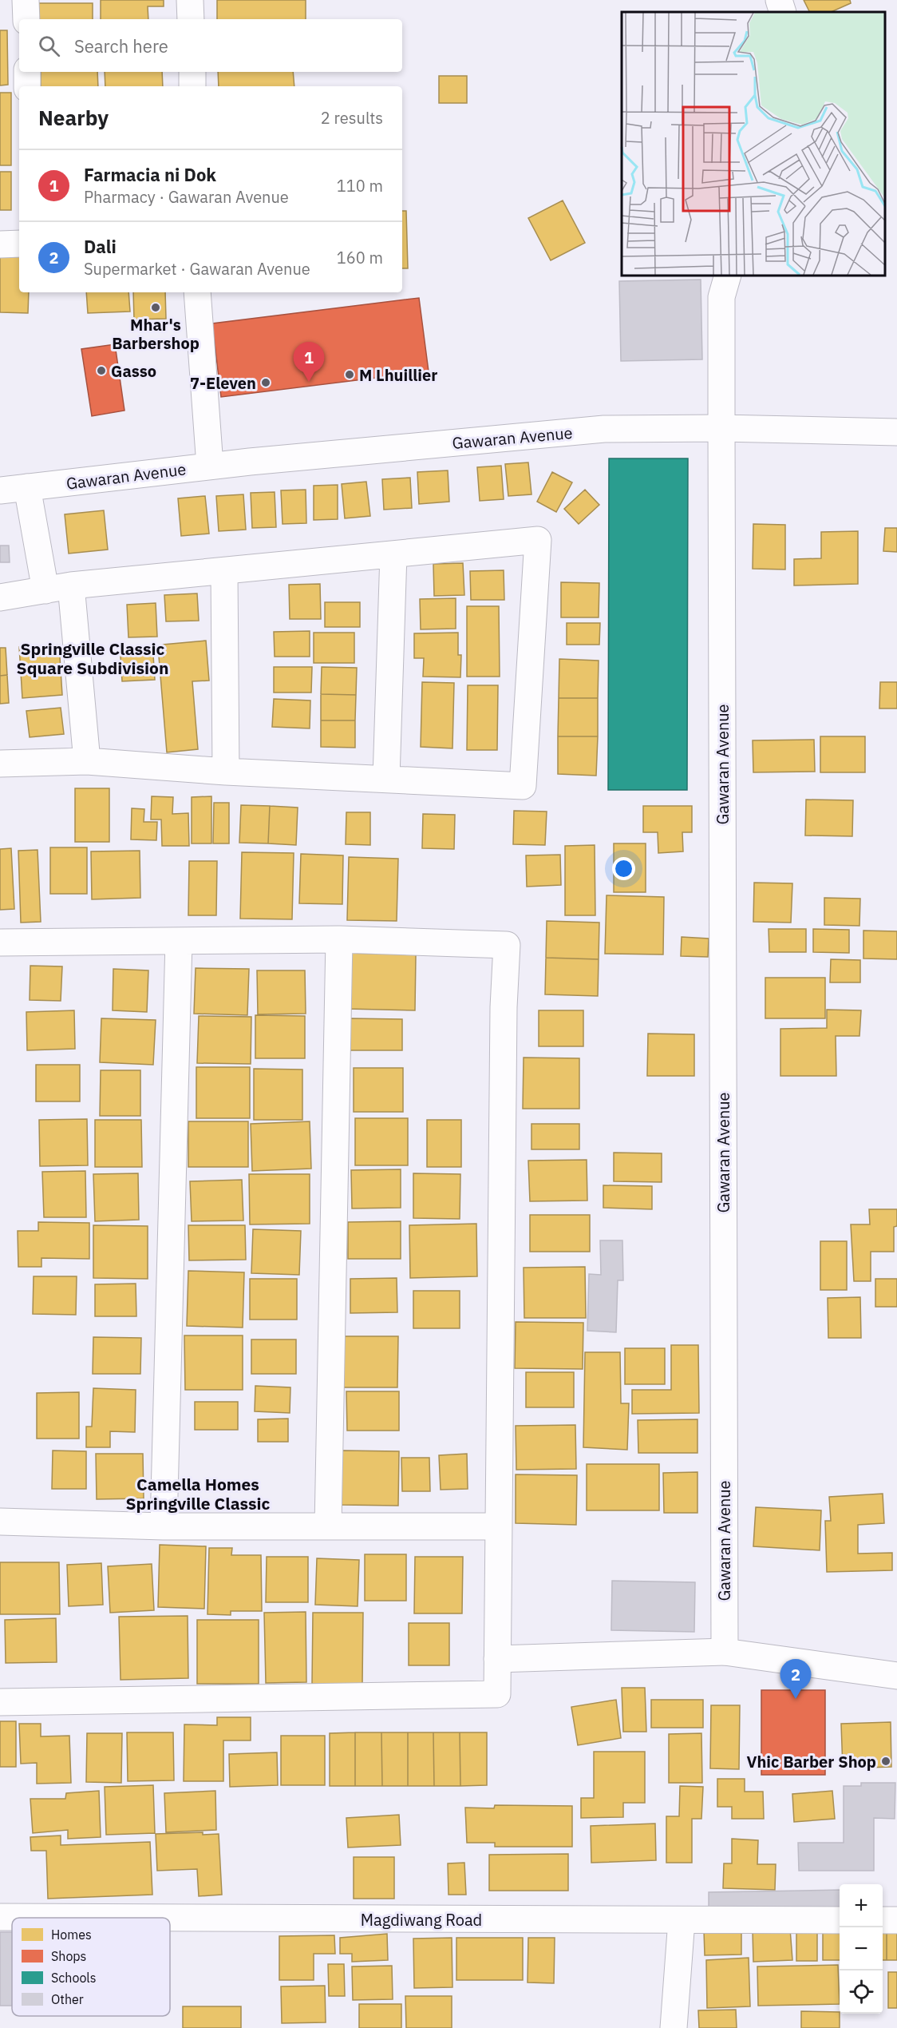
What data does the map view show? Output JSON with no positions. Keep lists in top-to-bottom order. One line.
{"streets":{"street":["Gawaran Avenue","Magdiwang Road"]},"districts":["Springville Classic Square Subdivision","Camella Homes Springville Classic"],"places":["Mhar's Barbershop","Gasso","M Lhuillier","7-Eleven","Vhic Barber Shop"],"legend":["Homes","Shops","Schools","Other"],"page":{"search":"Search here","heading":["Nearby","2 results"],"list":[{"mark":"1","name":"Farmacia ni Dok","note":"Pharmacy · Gawaran Avenue","value":"110 m"},{"mark":"2","name":"Dali","note":"Supermarket · Gawaran Avenue","value":"160 m"}],"pins":["1","2"],"map_buttons":["+","−"]}}
